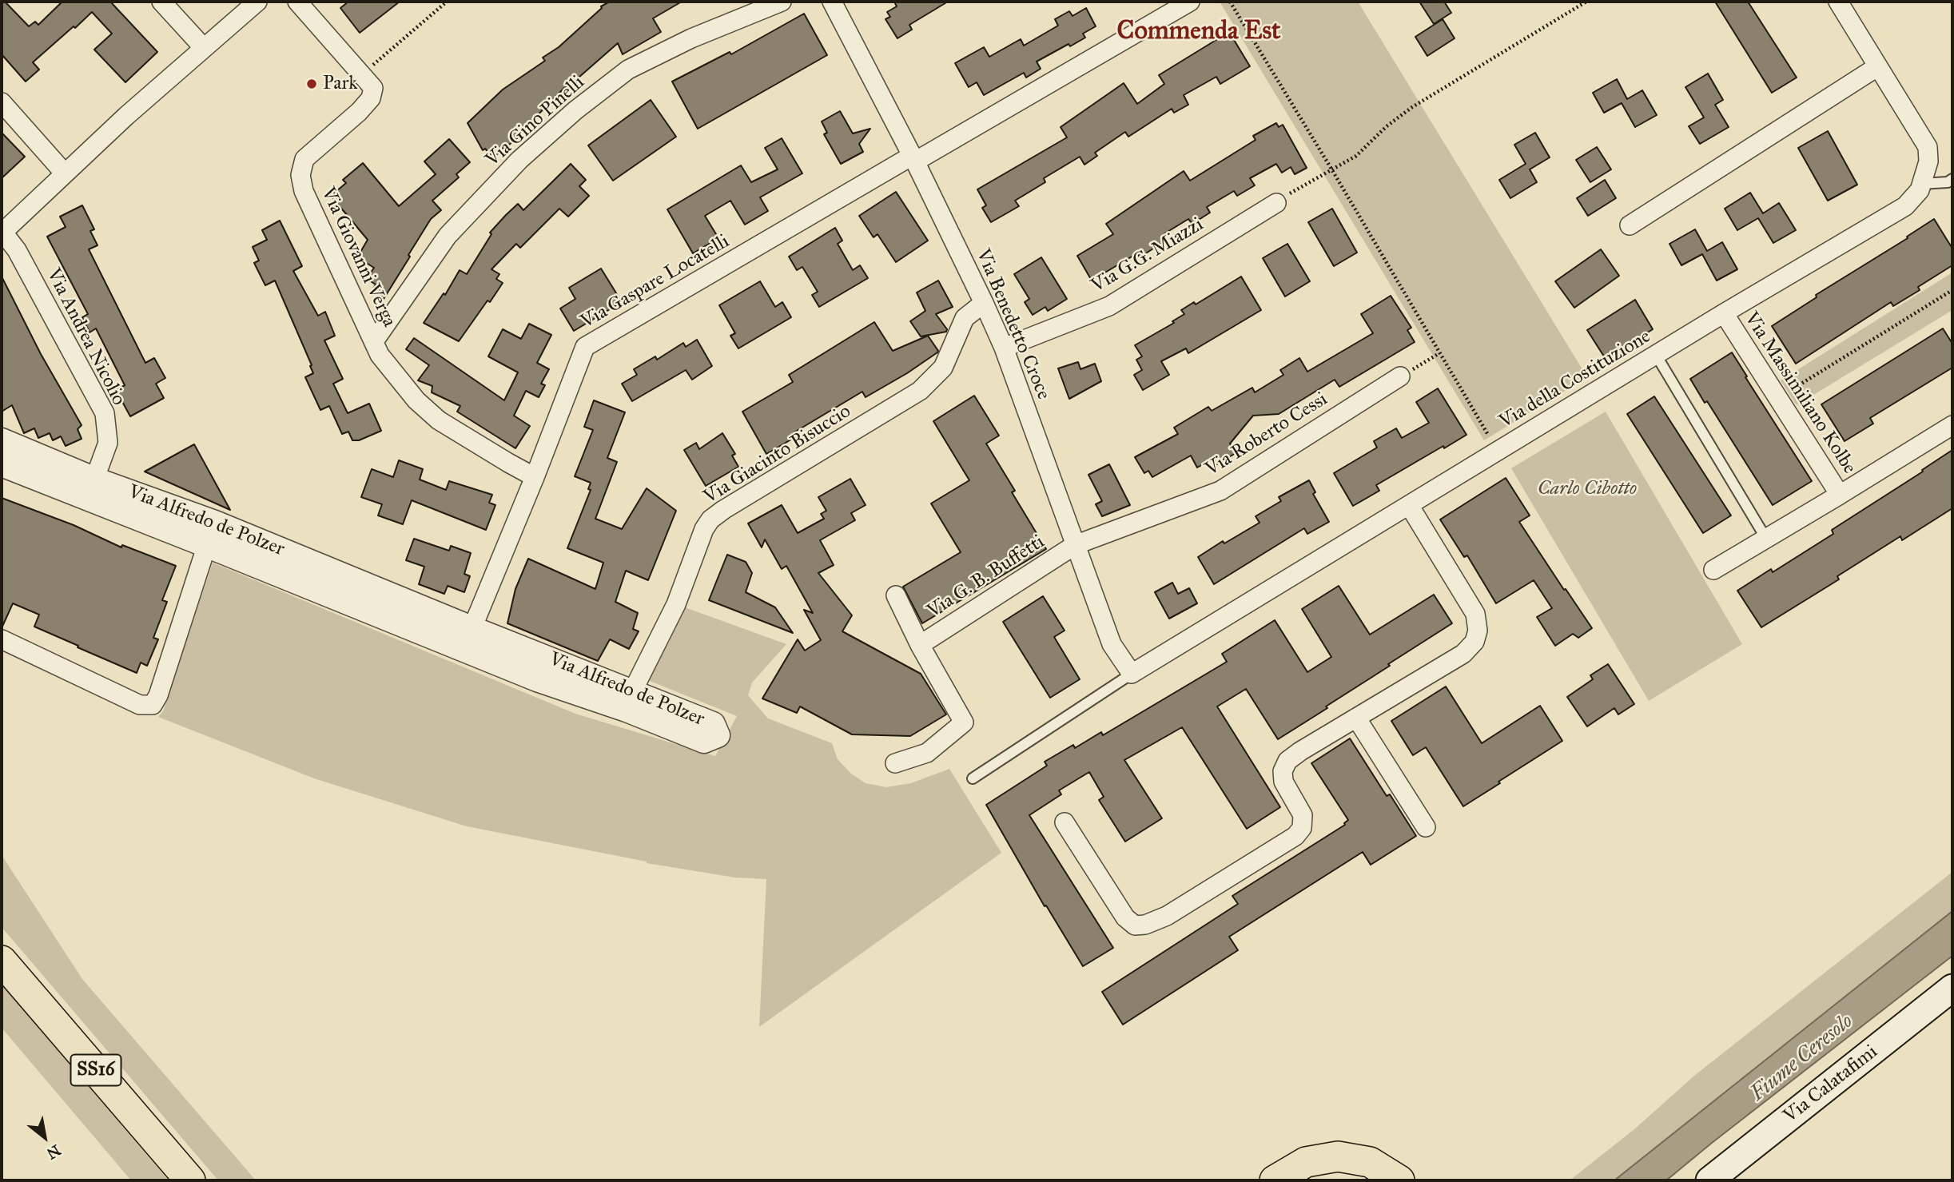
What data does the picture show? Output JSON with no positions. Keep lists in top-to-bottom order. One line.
{"streets":{"main road":["SS16","Via Calatafimi"],"street":["Via Gino Pinelli","Via G.G. Miazzi","Via Giovanni Verga","Via Gaspare Locatelli","Via Benedetto Croce","Via Andrea Nicolio","Via della Costituzione","Via Massimiliano Kolbe","Via Roberto Cessi","Via Giacinto Bisuccio","Via Alfredo de Polzer","Via G. B. Buffetti"]},"crossings":[["Via Gino Pinelli","Via Giovanni Verga"],["Via G.G. Miazzi","Via Benedetto Croce"],["Via Giovanni Verga","Via Gaspare Locatelli"],["Via Gaspare Locatelli","Via Benedetto Croce"],["Via Gaspare Locatelli","Via Alfredo de Polzer"],["Via Benedetto Croce","Via della Costituzione"],["Via Benedetto Croce","Via Roberto Cessi"],["Via Benedetto Croce","Via Giacinto Bisuccio"],["Via Benedetto Croce","Via G. B. Buffetti"],["Via Andrea Nicolio","Via Alfredo de Polzer"],["Via della Costituzione","Via Massimiliano Kolbe"],["Via Roberto Cessi","Via G. B. Buffetti"],["Via Giacinto Bisuccio","Via Alfredo de Polzer"]],"districts":["Commenda Est"],"water":["Fiume Ceresolo"],"parks":["Carlo Cibotto"],"places":["Park"],"north":"bottom right"}
